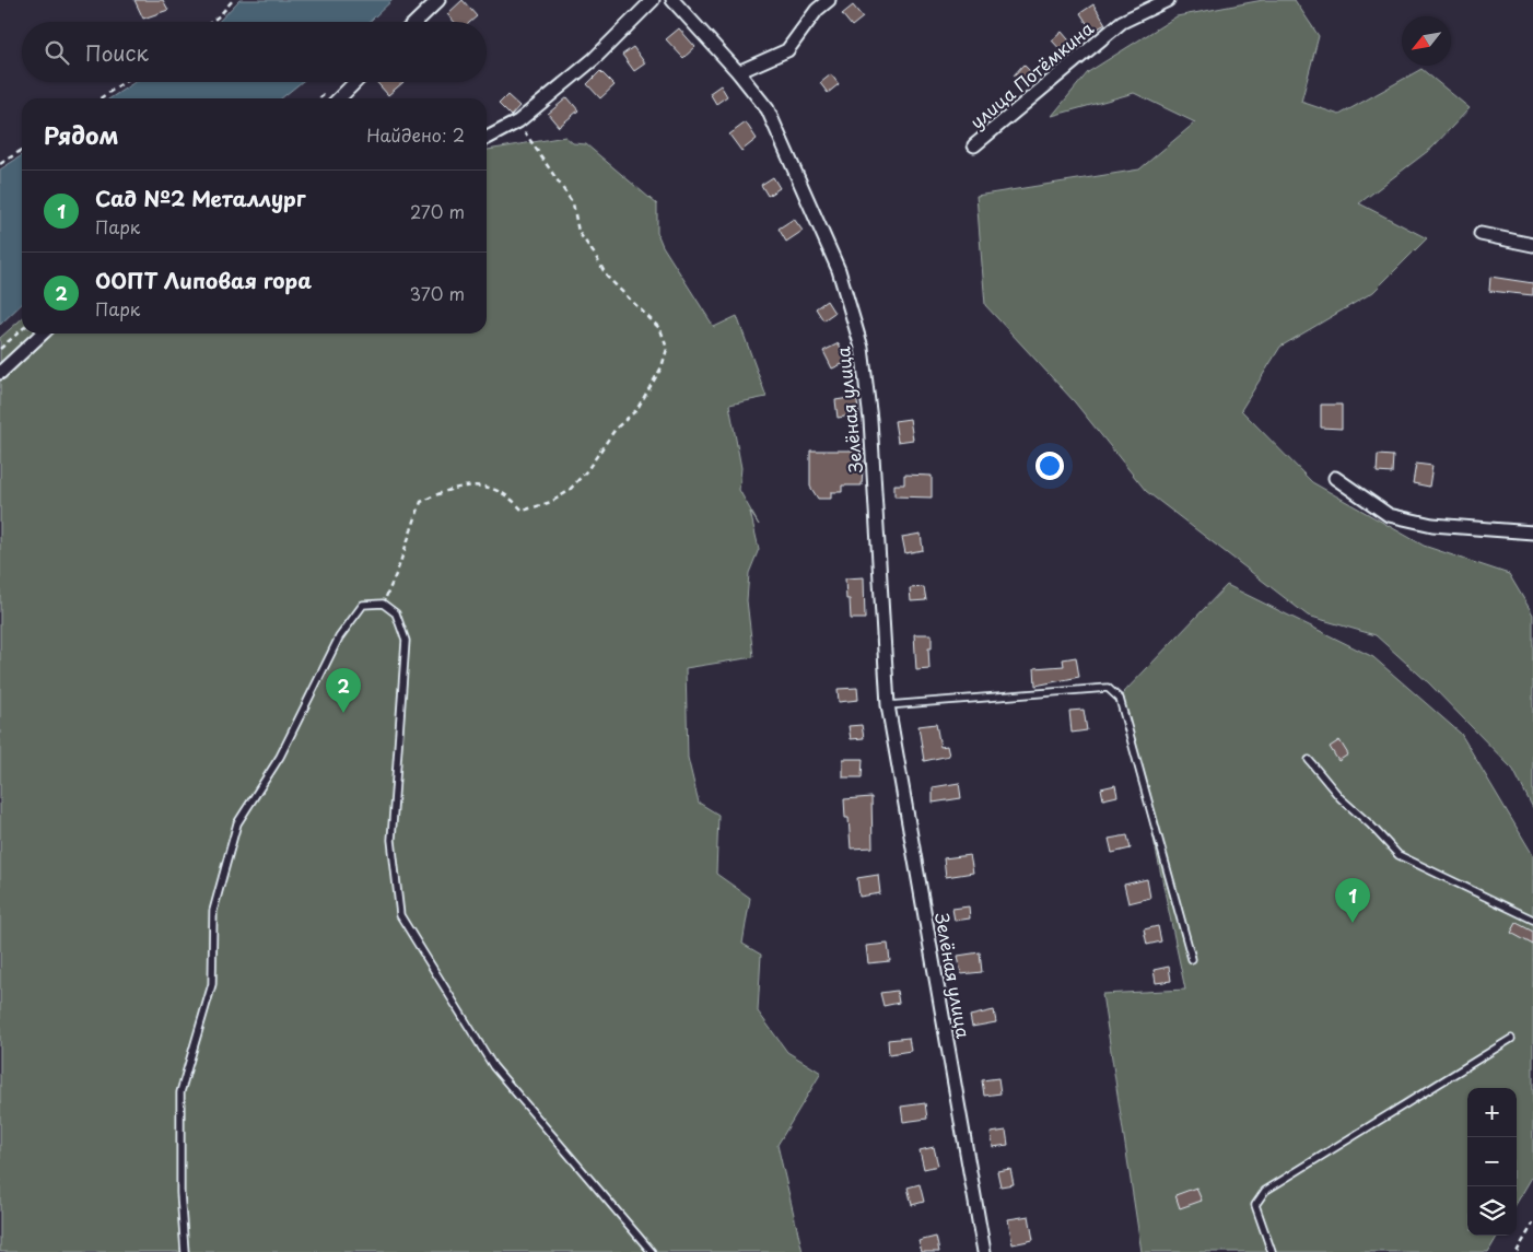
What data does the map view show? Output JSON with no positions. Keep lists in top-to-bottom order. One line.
{"streets":{"street":["улица Потёмкина","Зелёная улица"]},"north":"bottom left","page":{"search":"Поиск","heading":["Рядом","Найдено: 2"],"list":[{"mark":"1","name":"Сад №2 Металлург","note":"Парк","value":"270 m"},{"mark":"2","name":"ООПТ Липовая гора","note":"Парк","value":"370 m"}],"pins":["2","1"],"map_buttons":["+","−"]}}
